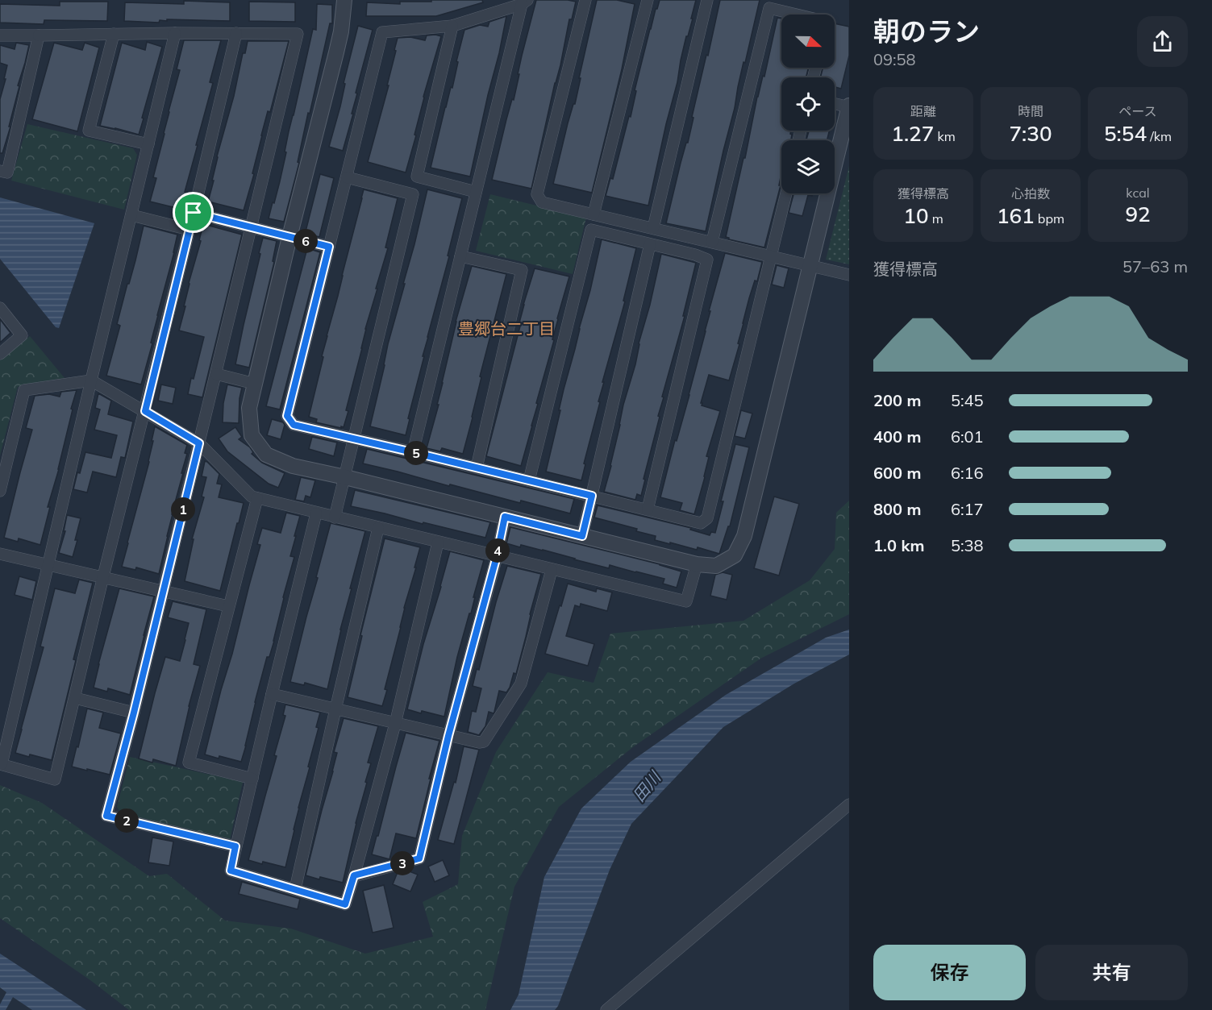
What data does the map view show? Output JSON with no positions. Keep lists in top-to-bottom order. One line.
{"districts":["豊郷台二丁目"],"water":["田川"],"north":"right","page":{"heading":["朝のラン","09:58"],"stats":[["距離","1.27 km"],["時間","7:30"],["ペース","5:54 /km"],["獲得標高","10 m"],["心拍数","161 bpm"],["kcal","92"]],"pins":["6","5","1","4","2","3"],"chart":["獲得標高","57–63 m"],"list":[{"name":"200 m","note":"5:45"},{"name":"400 m","note":"6:01"},{"name":"600 m","note":"6:16"},{"name":"800 m","note":"6:17"},{"name":"1.0 km","note":"5:38"}],"buttons":["保存","共有"]}}
